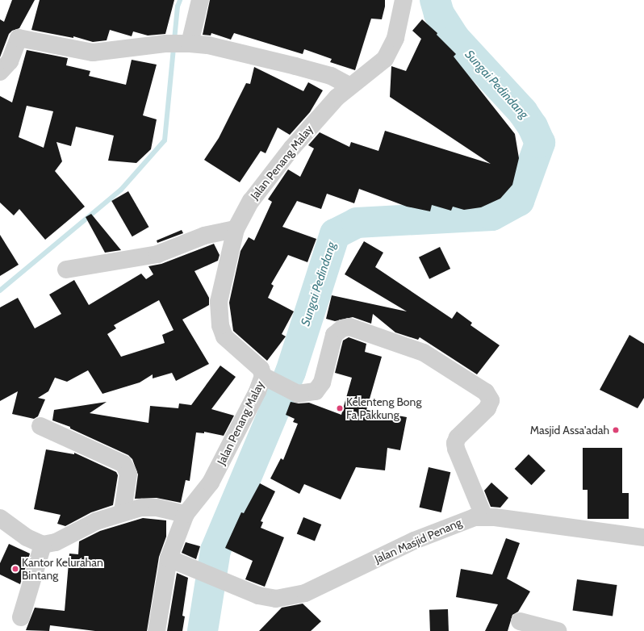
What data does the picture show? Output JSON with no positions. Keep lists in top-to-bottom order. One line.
{"streets":{"street":["Jalan Penang Malay","Jalan Masjid Penang"]},"crossings":[["Jalan Penang Malay","Jalan Masjid Penang"]],"water":["Sungai Pedindang"],"places":["Kelenteng Bong Fa Pakkung","Masjid Assa'adah","Kantor Kelurahan Bintang"]}
